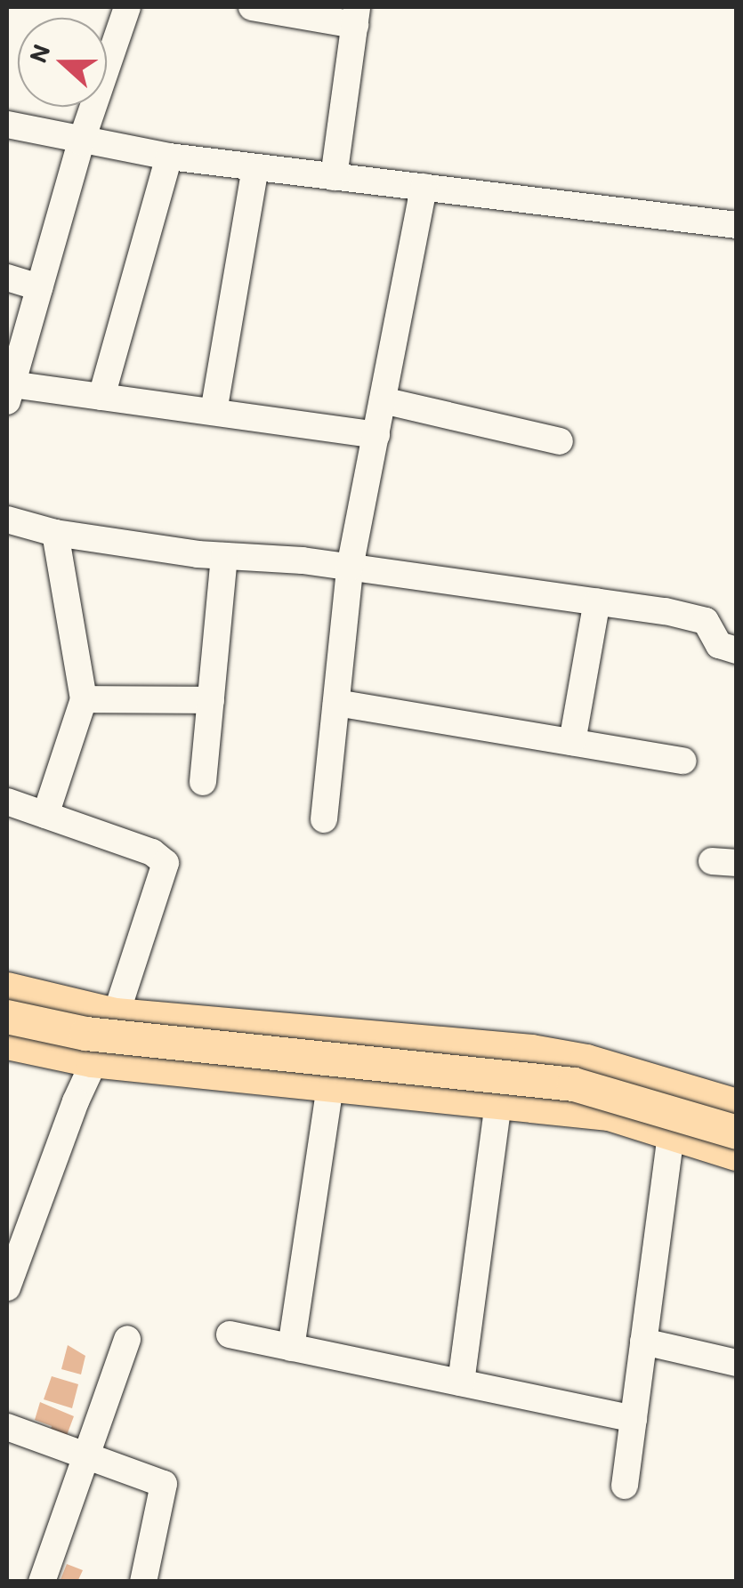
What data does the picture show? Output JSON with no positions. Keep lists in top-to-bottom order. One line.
{"north":"left"}
